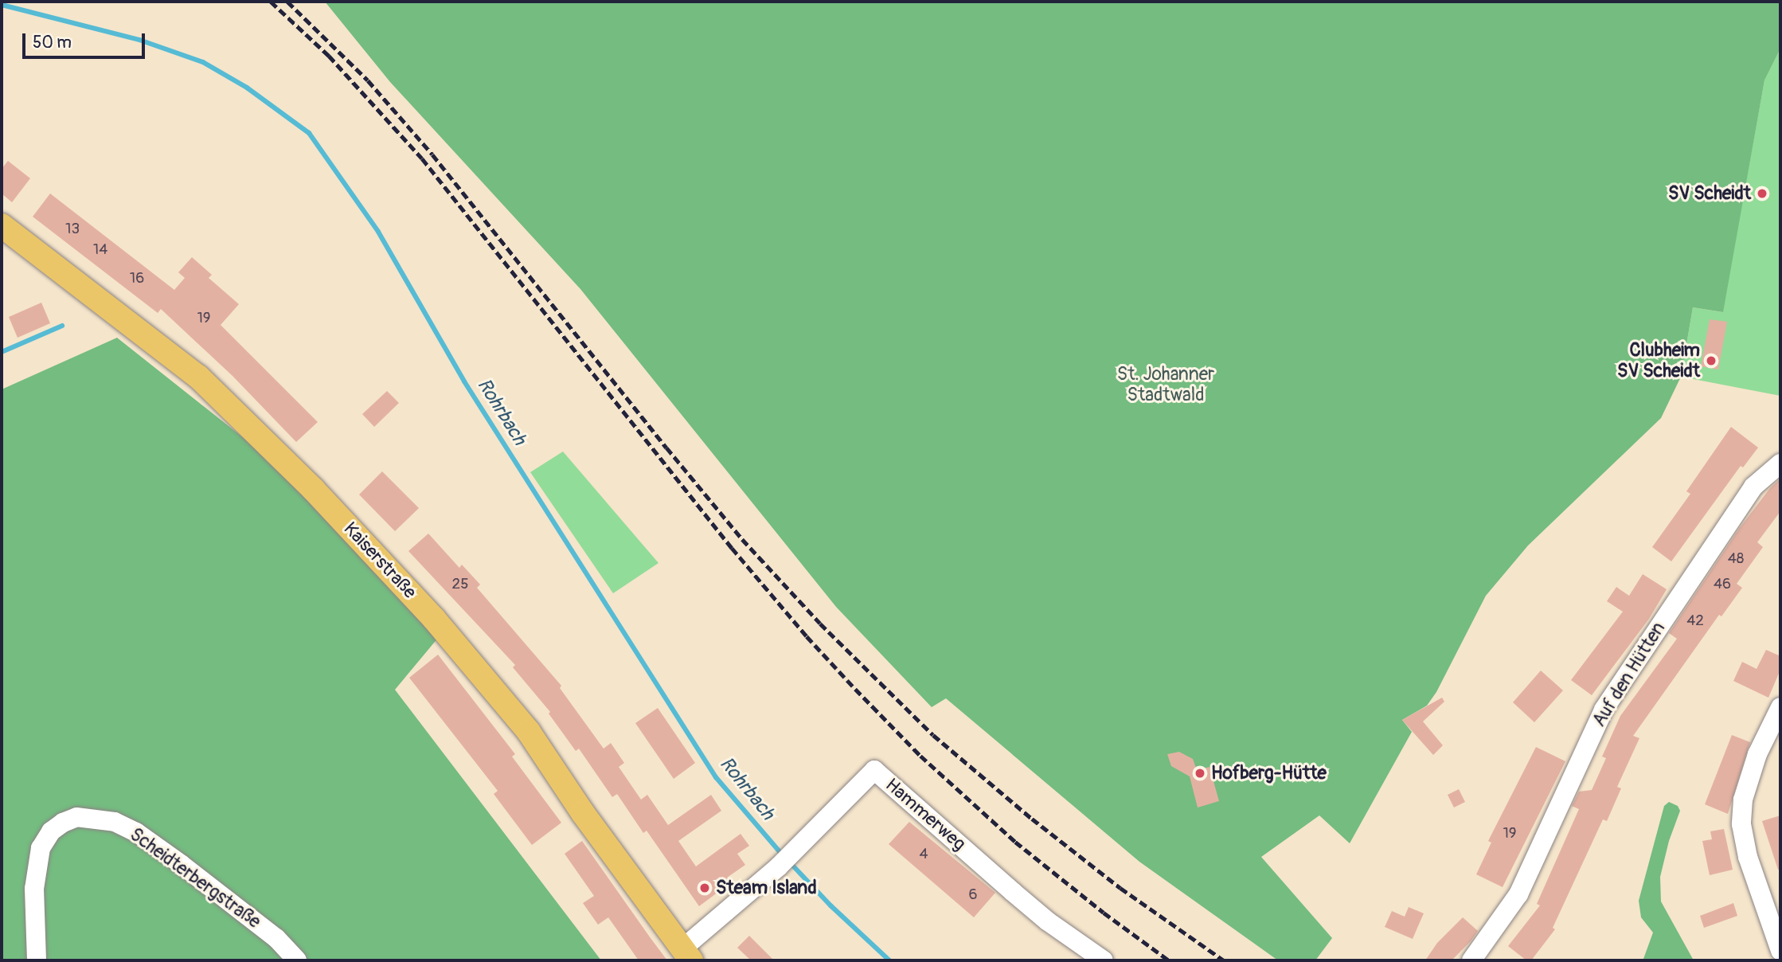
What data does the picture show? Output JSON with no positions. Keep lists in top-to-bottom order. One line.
{"streets":{"main road":["Kaiserstraße"],"street":["Auf den Hütten","Hammerweg","Scheidterbergstraße"]},"crossings":[["Kaiserstraße","Hammerweg"]],"water":["Rohrbach"],"parks":["St. Johanner Stadtwald"],"places":["SV Scheidt","Clubheim SV Scheidt","Hofberg-Hütte","Steam Island"],"house_numbers":["13","14","16","19","48","25","46","42","19","4","6"],"scale_bar":"50 m"}
